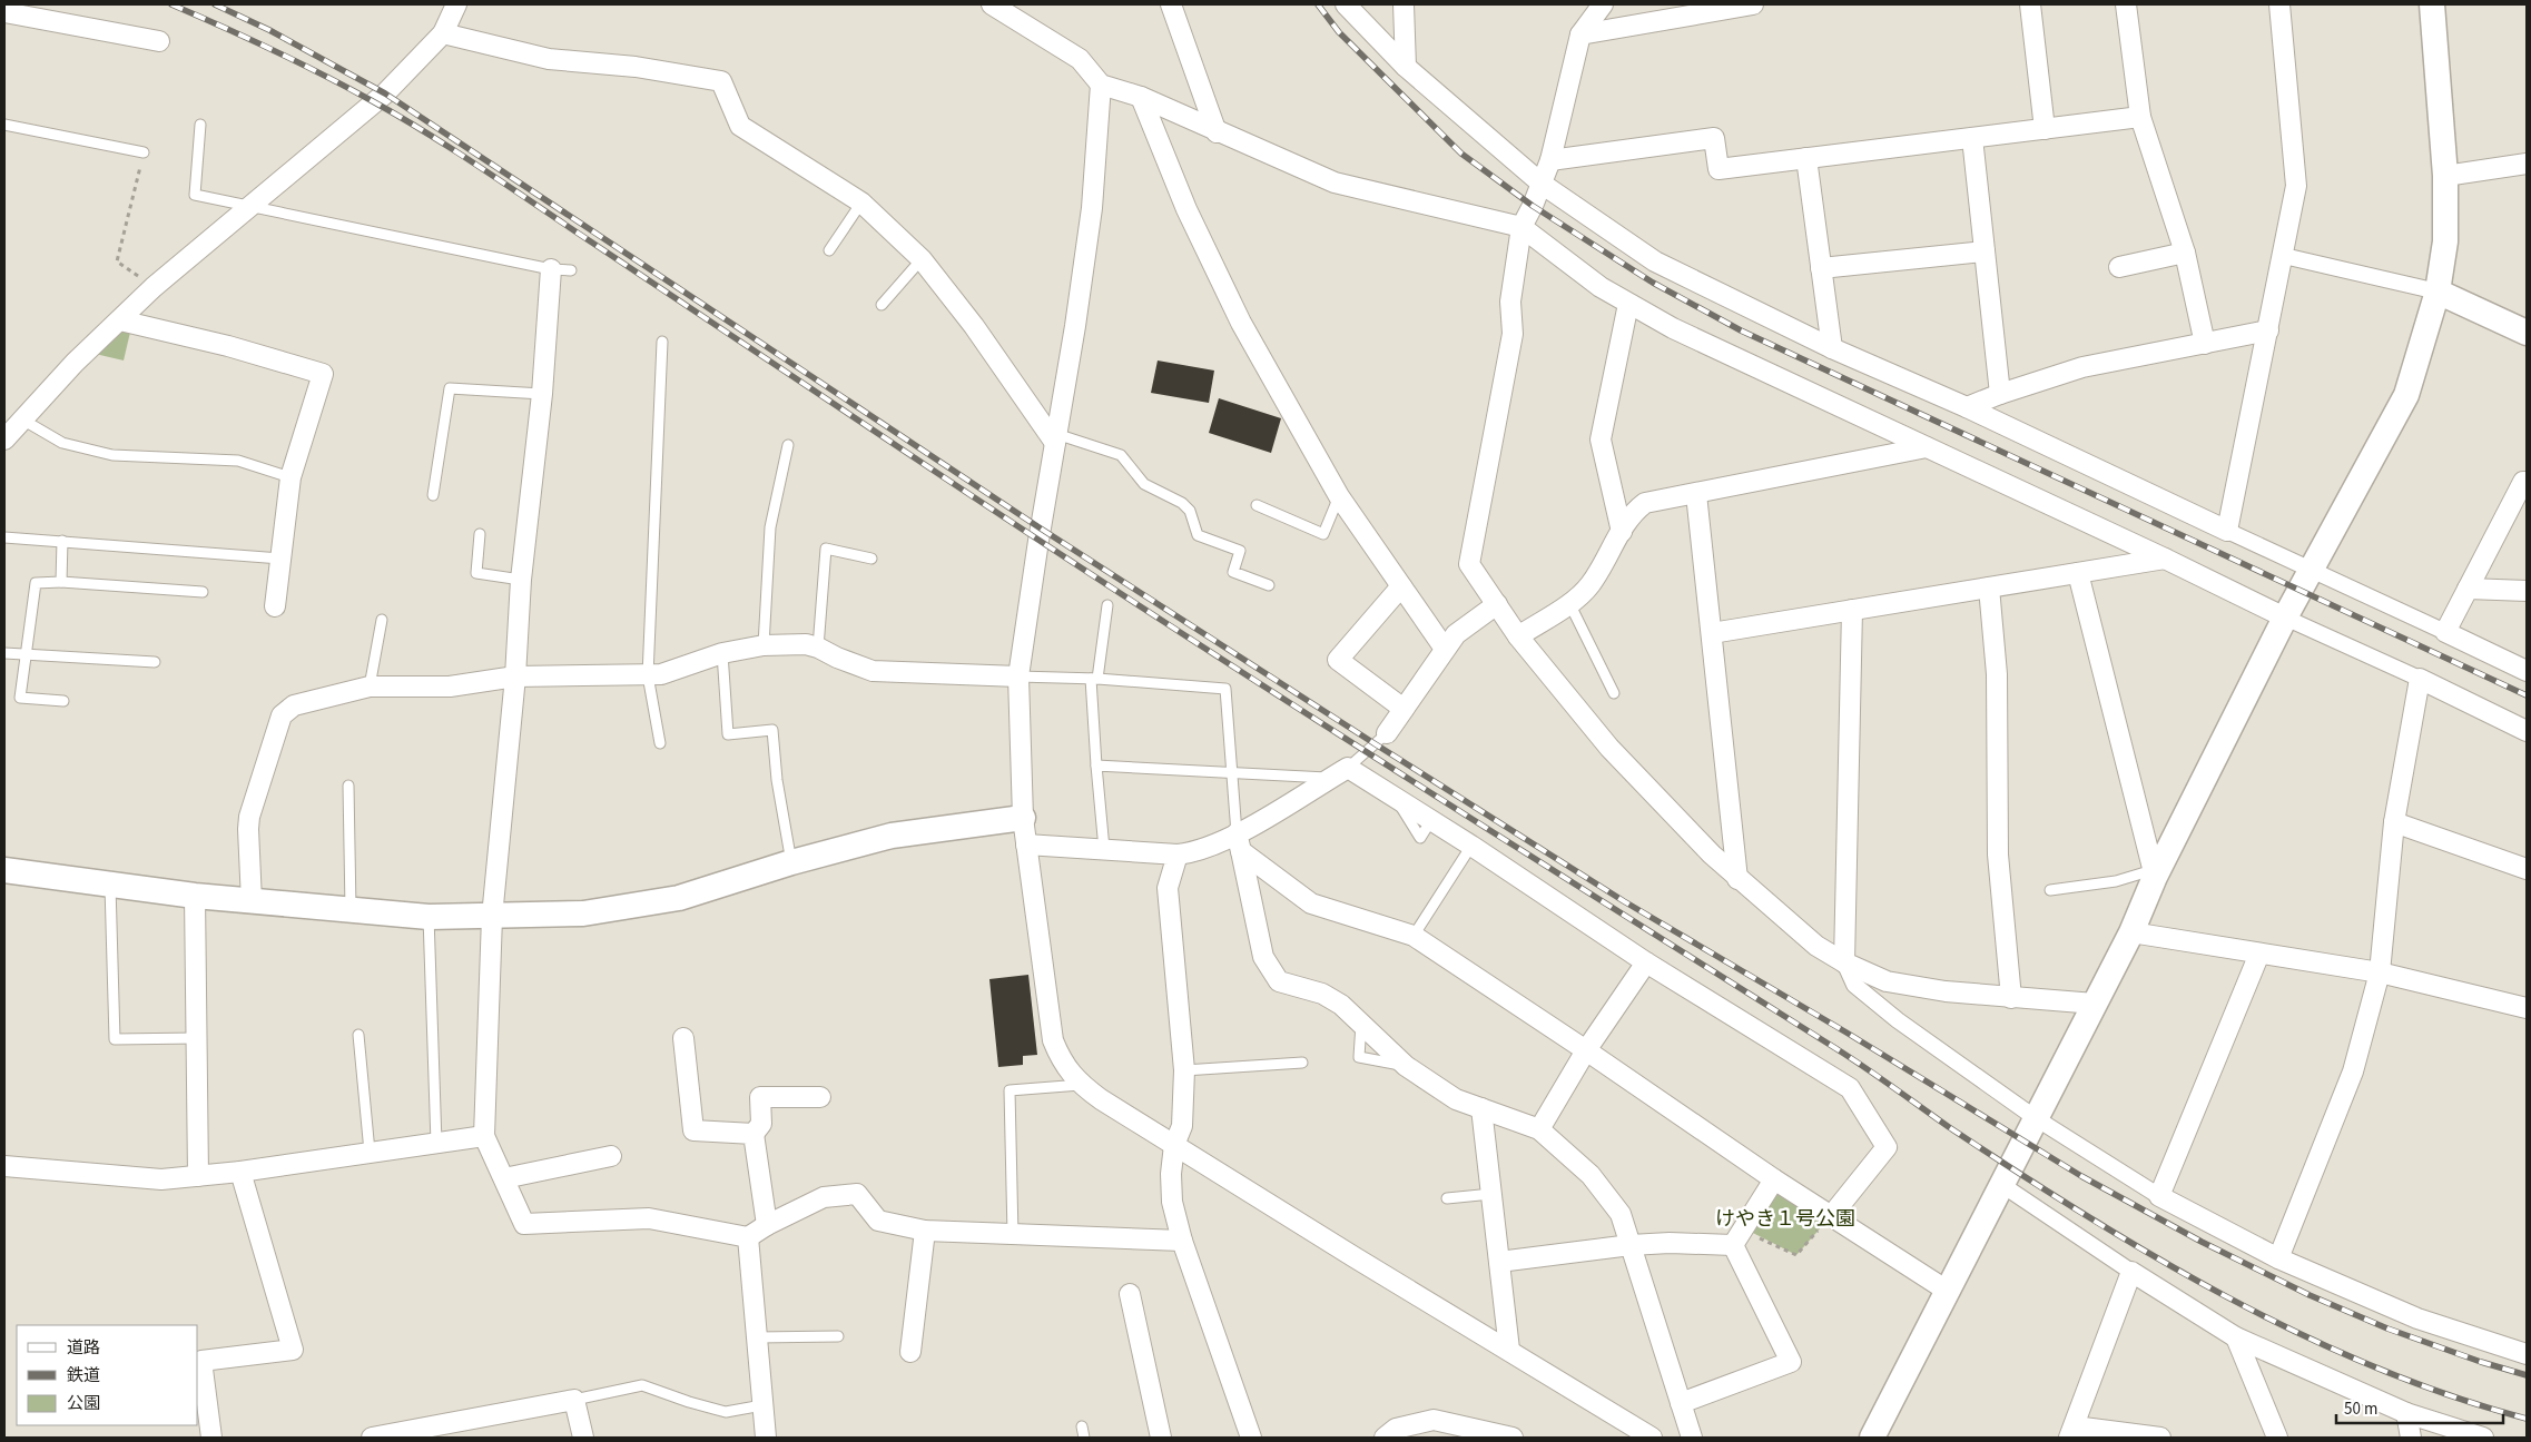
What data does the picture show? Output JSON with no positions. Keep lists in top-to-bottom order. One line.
{"parks":["けやき１号公園"],"legend":["道路","鉄道","公園"],"scale_bar":"50 m"}
